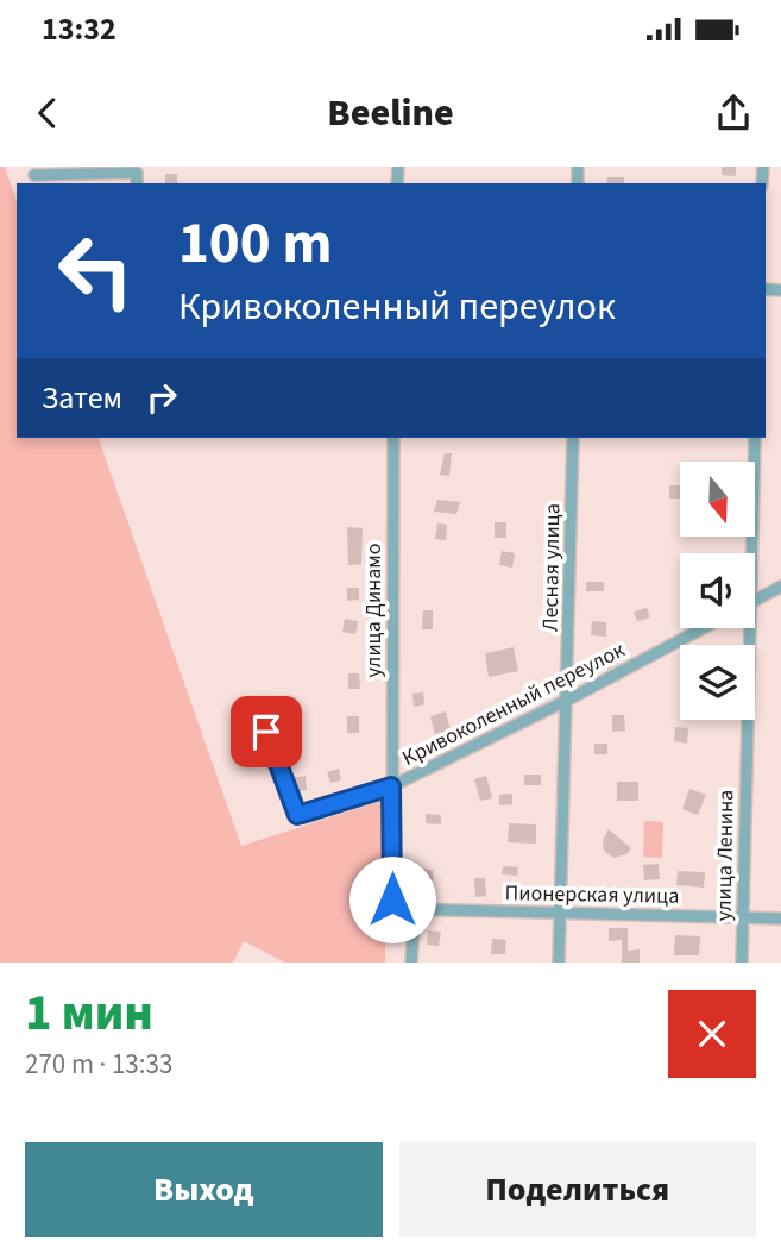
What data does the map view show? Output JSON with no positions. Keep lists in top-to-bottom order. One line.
{"streets":{"street":["Лесная улица","улица Динамо","Кривоколенный переулок","улица Ленина","Пионерская улица"]},"crossings":[["Лесная улица","Кривоколенный переулок"],["Лесная улица","Пионерская улица"],["улица Динамо","Кривоколенный переулок"],["улица Динамо","Пионерская улица"],["улица Ленина","Пионерская улица"]],"north":"bottom","page":{"status":"13:32","header":"Beeline","turn":["100 m","Кривоколенный переулок"],"then":"Затем","heading":["1 мин","270 m · 13:33"],"buttons":["Выход","Поделиться"]}}
